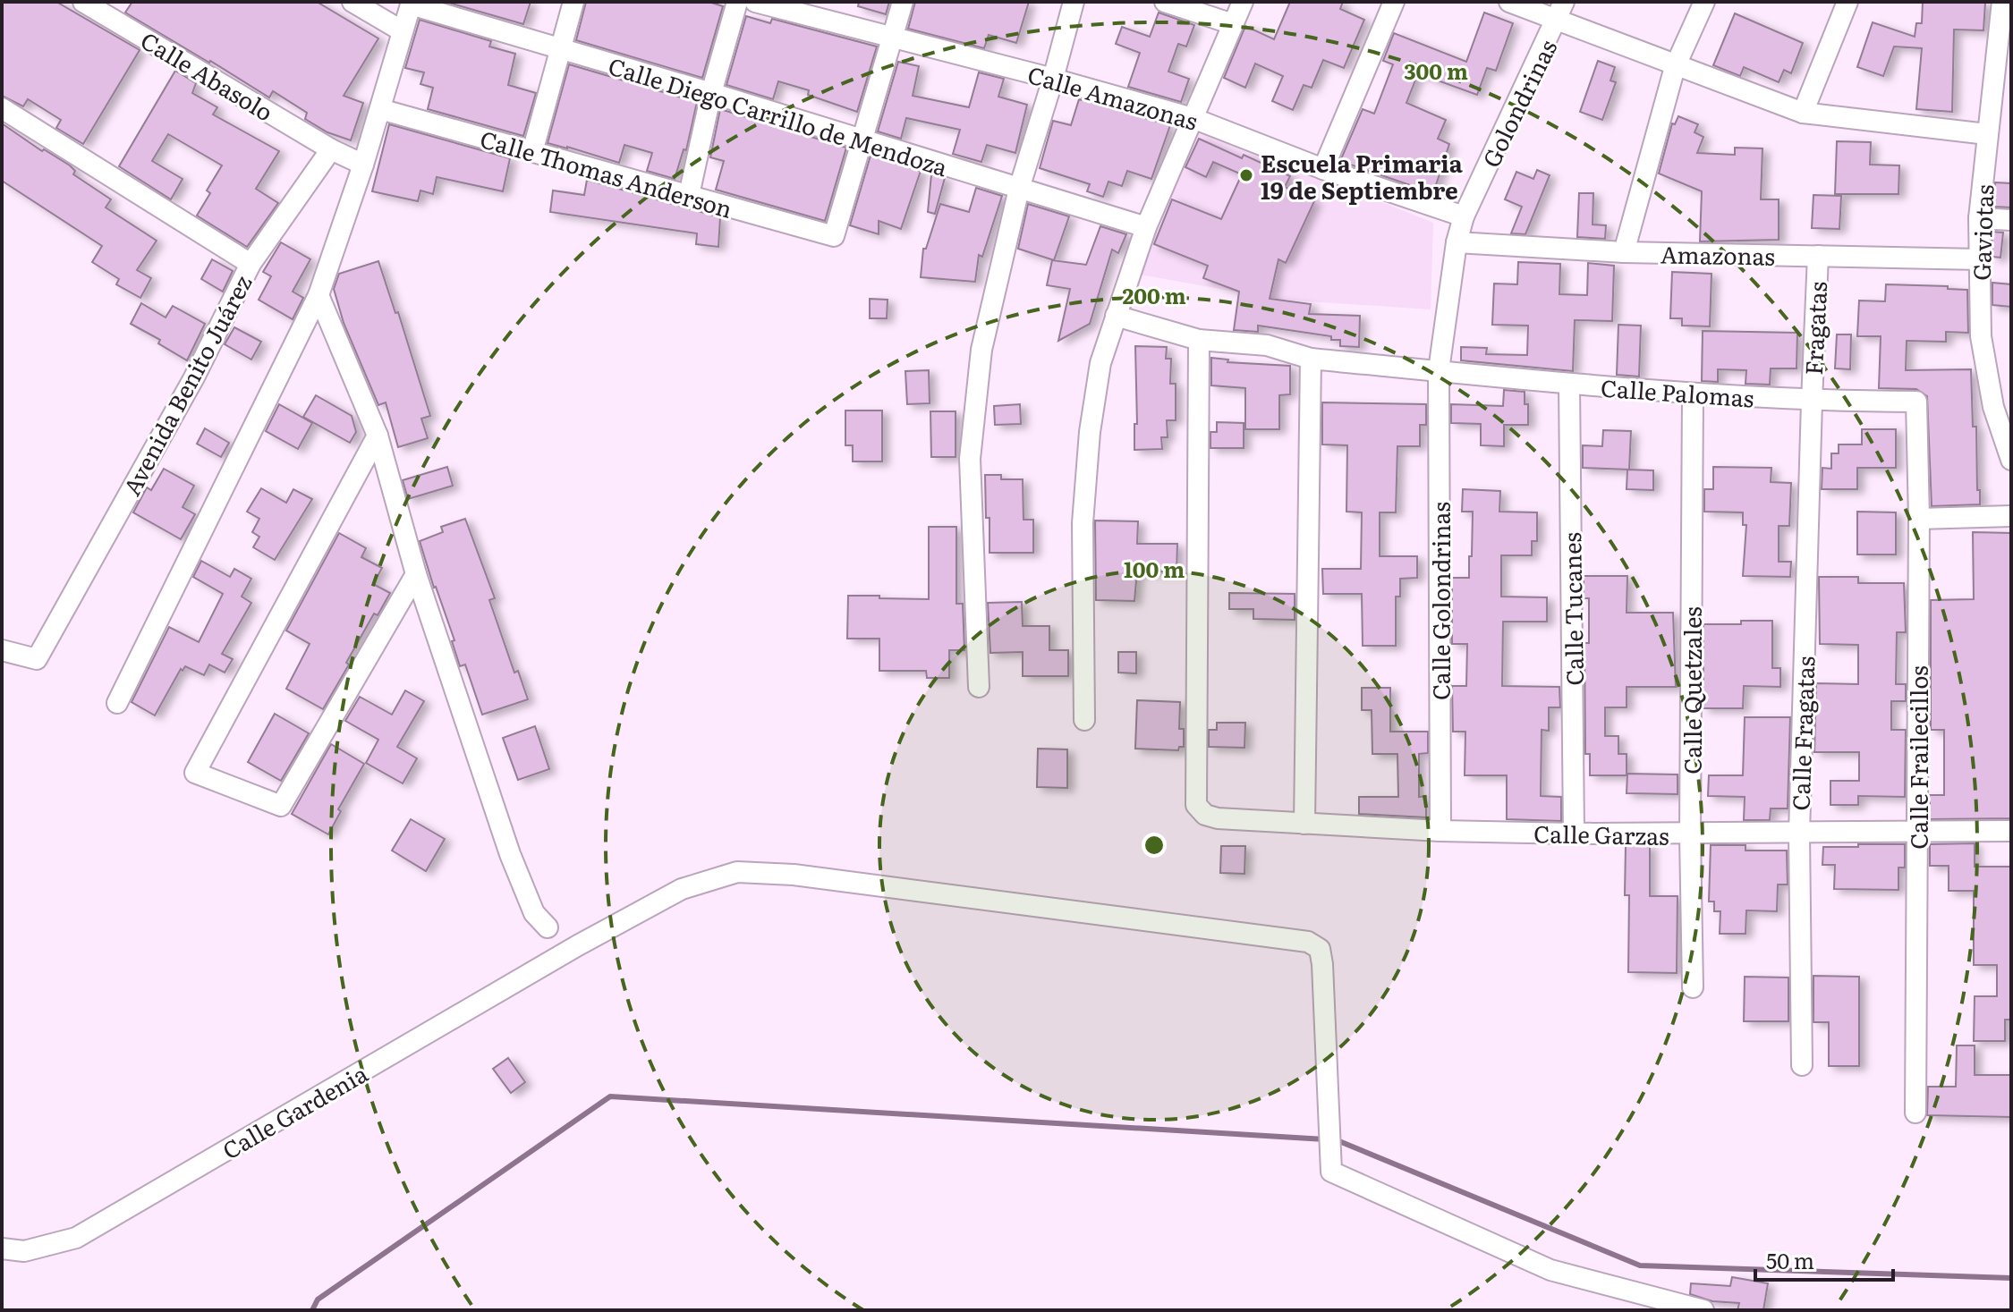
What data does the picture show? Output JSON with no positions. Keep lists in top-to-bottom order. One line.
{"streets":{"street":["Calle Abasolo","Calle Amazonas","Golondrinas","Calle Diego Carrillo de Mendoza","Calle Thomas Anderson","Gaviotas","Amazonas","Fragatas","Avenida Benito Juárez","Calle Palomas","Calle Golondrinas","Calle Tucanes","Calle Quetzales","Calle Fragatas","Calle Frailecillos","Calle Garzas","Calle Gardenia"]},"crossings":[["Calle Abasolo","Avenida Benito Juárez"],["Calle Amazonas","Golondrinas"],["Golondrinas","Amazonas"],["Golondrinas","Calle Palomas"],["Golondrinas","Calle Golondrinas"],["Calle Diego Carrillo de Mendoza","Calle Thomas Anderson"],["Gaviotas","Amazonas"],["Amazonas","Fragatas"],["Fragatas","Calle Palomas"],["Fragatas","Calle Fragatas"],["Calle Palomas","Calle Golondrinas"],["Calle Palomas","Calle Tucanes"],["Calle Palomas","Calle Quetzales"],["Calle Palomas","Calle Fragatas"],["Calle Palomas","Calle Frailecillos"],["Calle Palomas","Calle Garzas"],["Calle Golondrinas","Calle Garzas"],["Calle Tucanes","Calle Garzas"],["Calle Quetzales","Calle Garzas"],["Calle Fragatas","Calle Garzas"],["Calle Frailecillos","Calle Garzas"]],"places":["Escuela Primaria 19 de Septiembre"],"scale_bar":"50 m","rings":["300 m","200 m","100 m"]}
